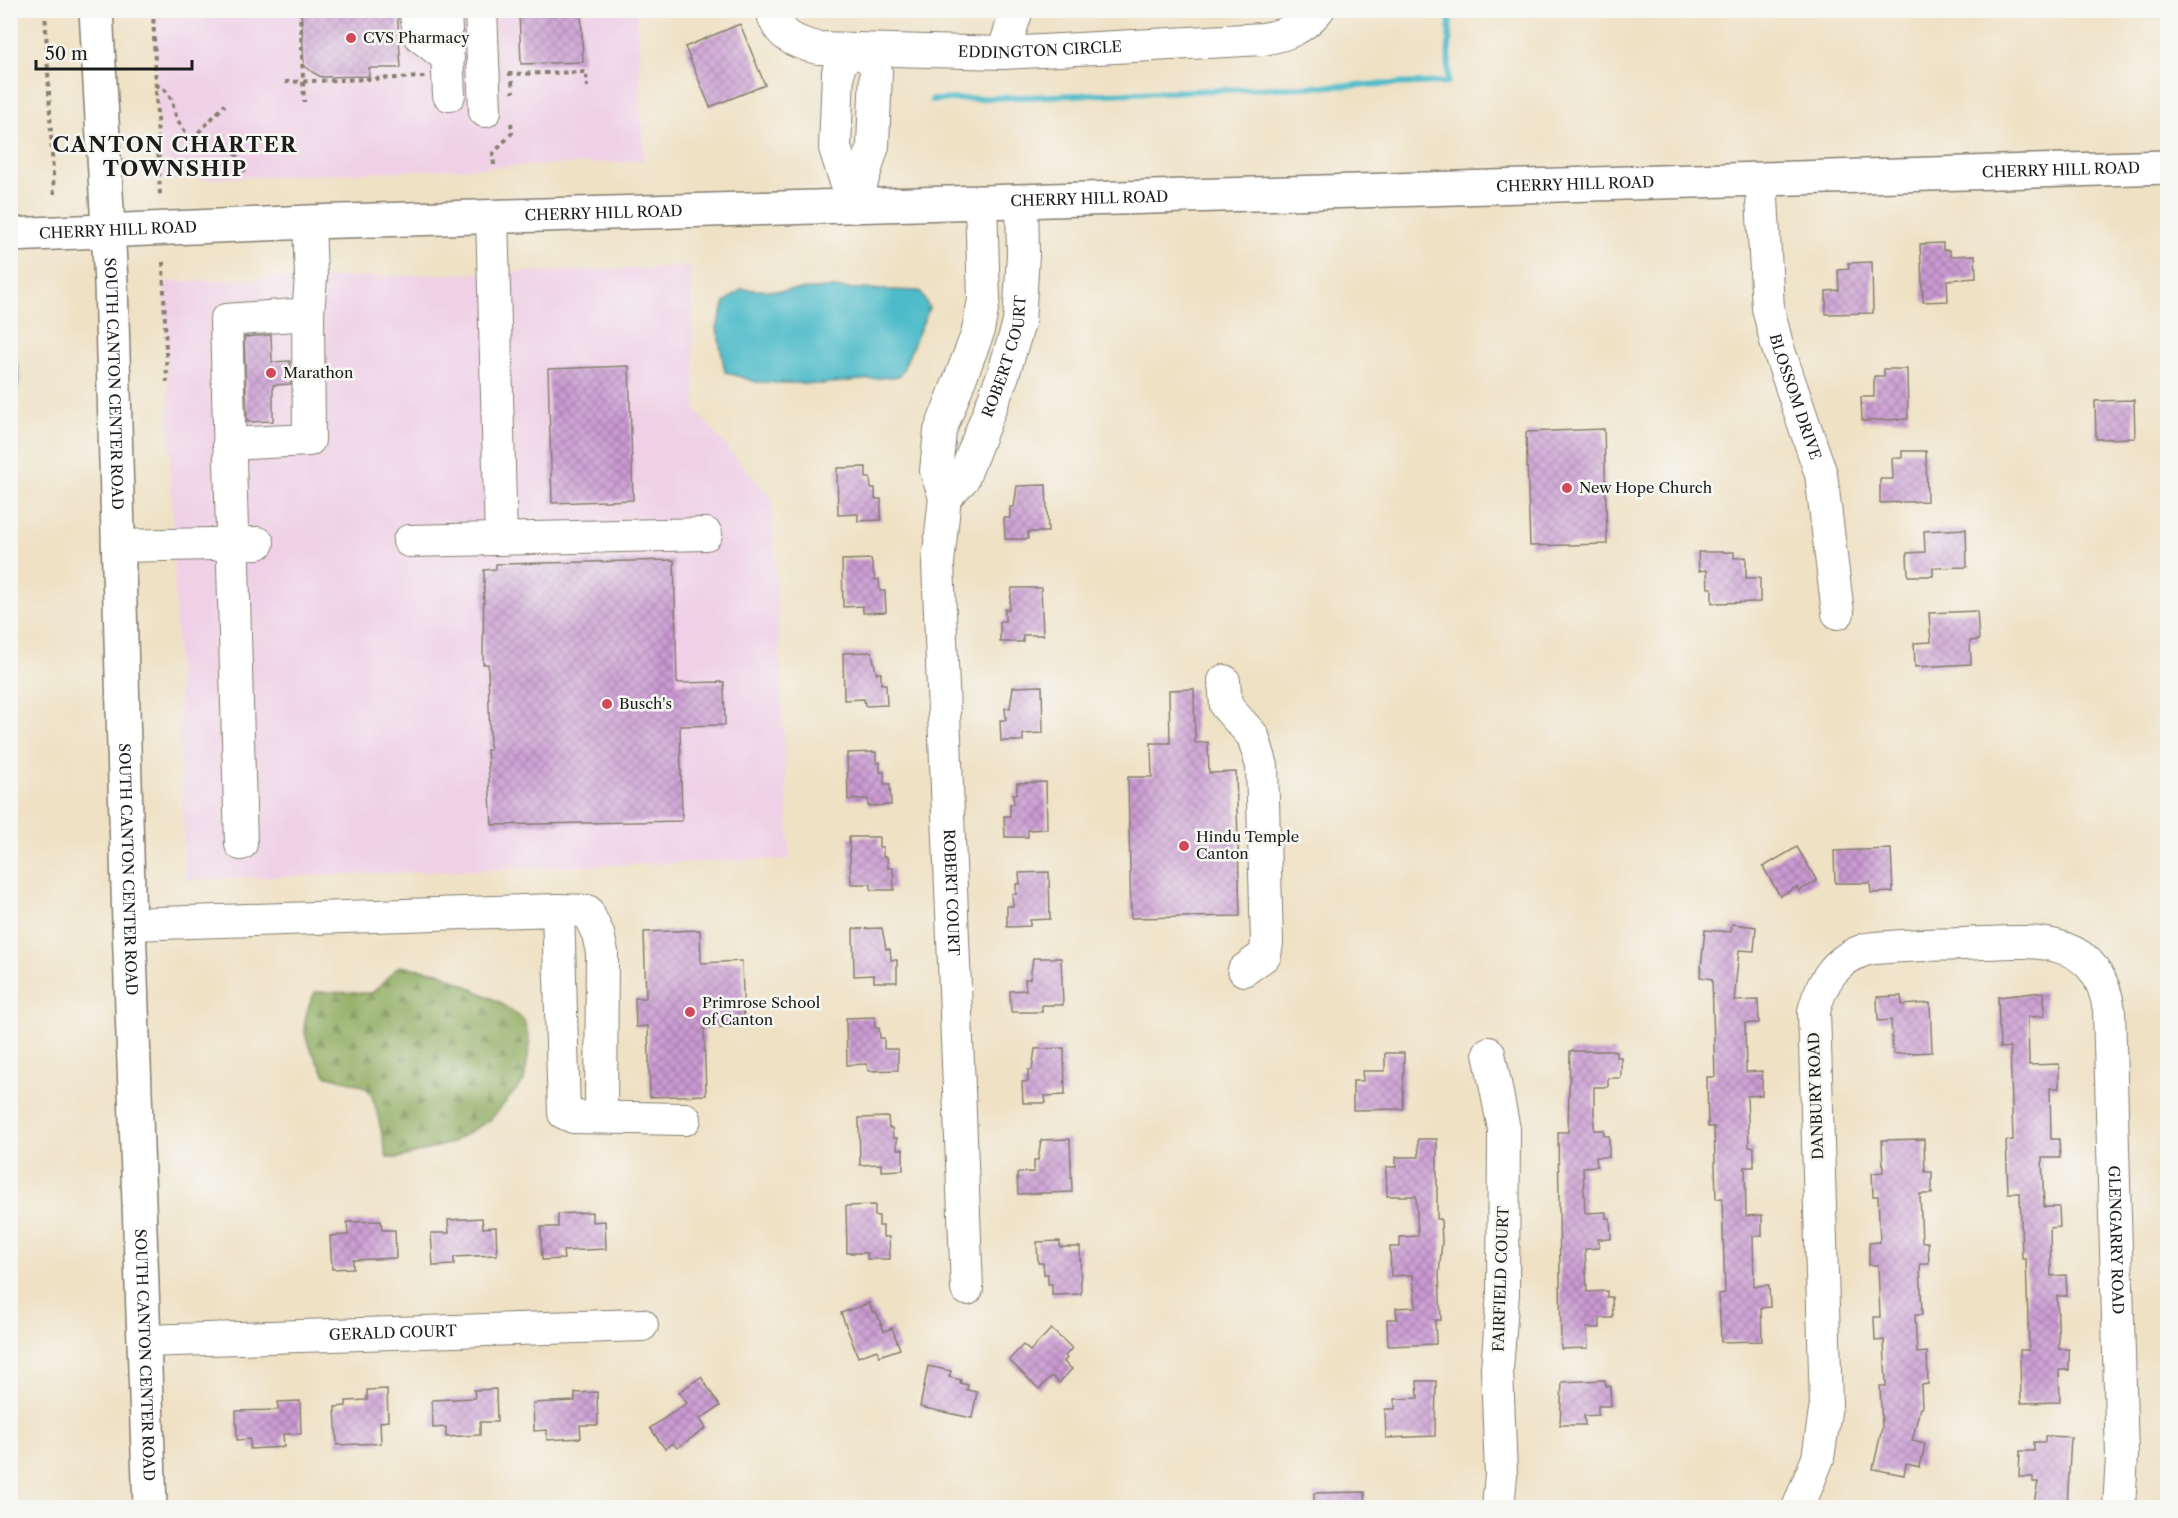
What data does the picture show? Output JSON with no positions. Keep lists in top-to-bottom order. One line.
{"streets":{"main road":["CHERRY HILL ROAD","SOUTH CANTON CENTER ROAD"],"street":["EDDINGTON CIRCLE","ROBERT COURT","BLOSSOM DRIVE","DANBURY ROAD","GLENGARRY ROAD","FAIRFIELD COURT","GERALD COURT"]},"crossings":[["CHERRY HILL ROAD","ROBERT COURT"],["CHERRY HILL ROAD","SOUTH CANTON CENTER ROAD"],["CHERRY HILL ROAD","BLOSSOM DRIVE"],["SOUTH CANTON CENTER ROAD","GERALD COURT"],["DANBURY ROAD","GLENGARRY ROAD"]],"districts":["CANTON CHARTER TOWNSHIP"],"places":["CVS Pharmacy","Marathon","New Hope Church","Busch's","Hindu Temple Canton","Primrose School of Canton"],"scale_bar":"50 m"}
